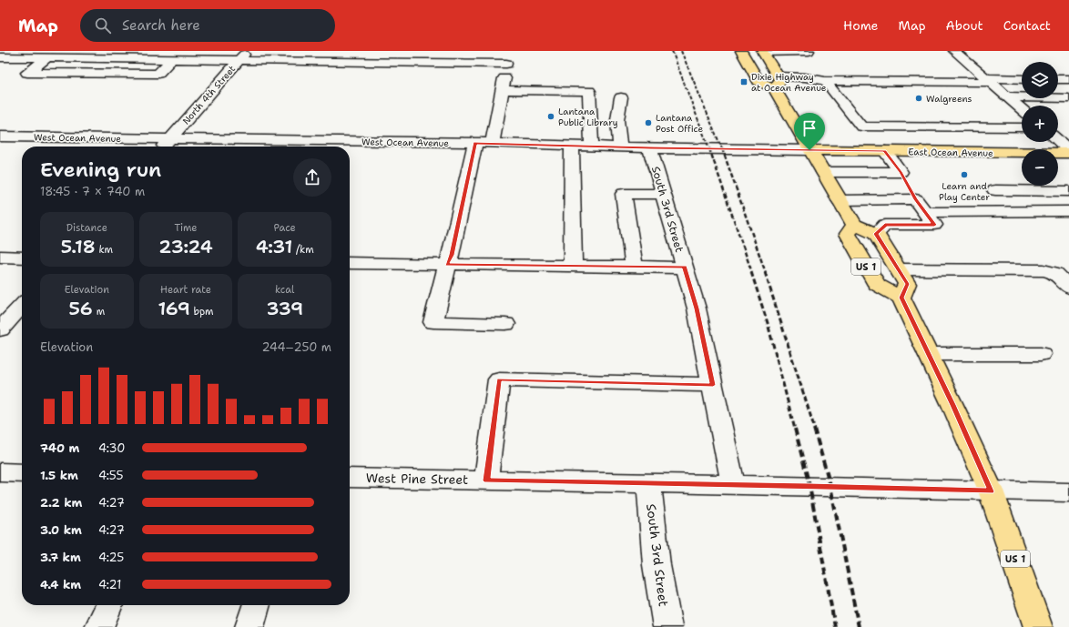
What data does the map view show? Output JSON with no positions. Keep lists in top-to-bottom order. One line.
{"streets":{"main road":["East Ocean Avenue","US 1"],"street":["North 4th Street","West Ocean Avenue","South 3rd Street","West Pine Street"]},"crossings":[["North 4th Street","West Ocean Avenue"],["West Ocean Avenue","East Ocean Avenue"],["West Ocean Avenue","South 3rd Street"],["South 3rd Street","West Pine Street"],["US 1","West Pine Street"]],"places":{"transit":["Dixie Highway at Ocean Avenue"],"other":["Walgreens","Lantana Public Library","Lantana Post Office","Learn and Play Center"]},"page":{"header":"Map","search":"Search here","nav":["Home","Map","About","Contact"],"map_buttons":["+","−"],"heading":["Evening run","18:45 · 7 × 740 m"],"stats":[["Distance","5.18 km"],["Time","23:24"],["Pace","4:31 /km"],["Elevation","56 m"],["Heart rate","169 bpm"],["kcal","339"]],"chart":["Elevation","244–250 m"],"list":[{"name":"740 m","note":"4:30"},{"name":"1.5 km","note":"4:55"},{"name":"2.2 km","note":"4:27"},{"name":"3.0 km","note":"4:27"},{"name":"3.7 km","note":"4:25"},{"name":"4.4 km","note":"4:21"}]}}
